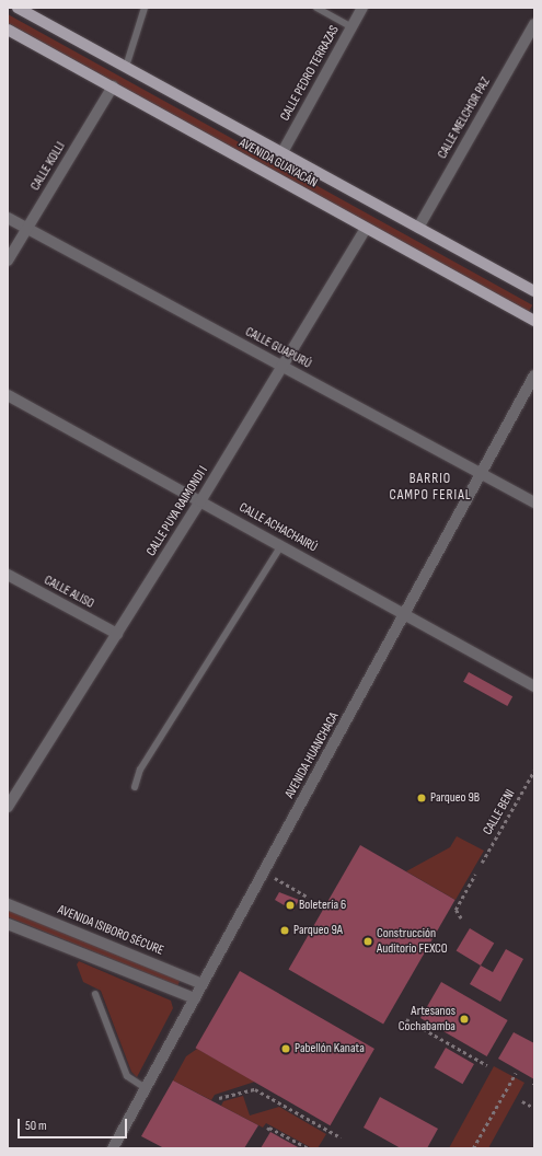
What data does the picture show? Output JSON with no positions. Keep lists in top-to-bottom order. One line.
{"streets":{"main road":["AVENIDA GUAYACÁN"],"street":["CALLE PEDRO TERRAZAS","CALLE MELCHOR PAZ","CALLE KOLLI","CALLE GUAPURÚ","CALLE PUYA RAIMONDI I","CALLE ACHACHAIRÚ","CALLE ALISO","AVENIDA HUANCHACA","AVENIDA ISIBORO SÉCURE"],"path":["CALLE BENI"]},"crossings":[["CALLE PEDRO TERRAZAS","AVENIDA GUAYACÁN"],["CALLE MELCHOR PAZ","AVENIDA GUAYACÁN"],["AVENIDA GUAYACÁN","CALLE KOLLI"],["AVENIDA GUAYACÁN","CALLE PUYA RAIMONDI I"],["CALLE KOLLI","CALLE GUAPURÚ"],["CALLE GUAPURÚ","CALLE PUYA RAIMONDI I"],["CALLE GUAPURÚ","AVENIDA HUANCHACA"],["CALLE PUYA RAIMONDI I","CALLE ACHACHAIRÚ"],["CALLE PUYA RAIMONDI I","CALLE ALISO"],["CALLE ACHACHAIRÚ","AVENIDA HUANCHACA"],["AVENIDA HUANCHACA","AVENIDA ISIBORO SÉCURE"]],"districts":["BARRIO CAMPO FERIAL"],"places":["Parqueo 9B","Boletería 6","Parqueo 9A","Construcción Auditorio FEXCO","Artesanos Cochabamba","Pabellón Kanata"],"scale_bar":"50 m"}
